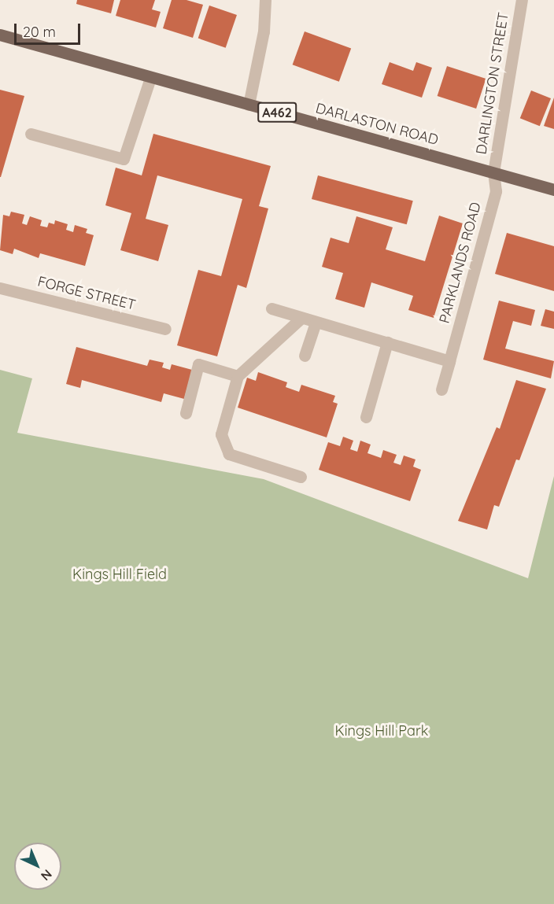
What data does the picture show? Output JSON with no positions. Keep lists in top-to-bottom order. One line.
{"streets":{"main road":["A462","DARLASTON ROAD"],"street":["DARLINGTON STREET","PARKLANDS ROAD","FORGE STREET"]},"crossings":[["DARLINGTON STREET","DARLASTON ROAD"],["DARLINGTON STREET","PARKLANDS ROAD"],["DARLASTON ROAD","PARKLANDS ROAD"]],"parks":["Kings Hill Field","Kings Hill Park"],"scale_bar":"20 m","north":"bottom right"}
